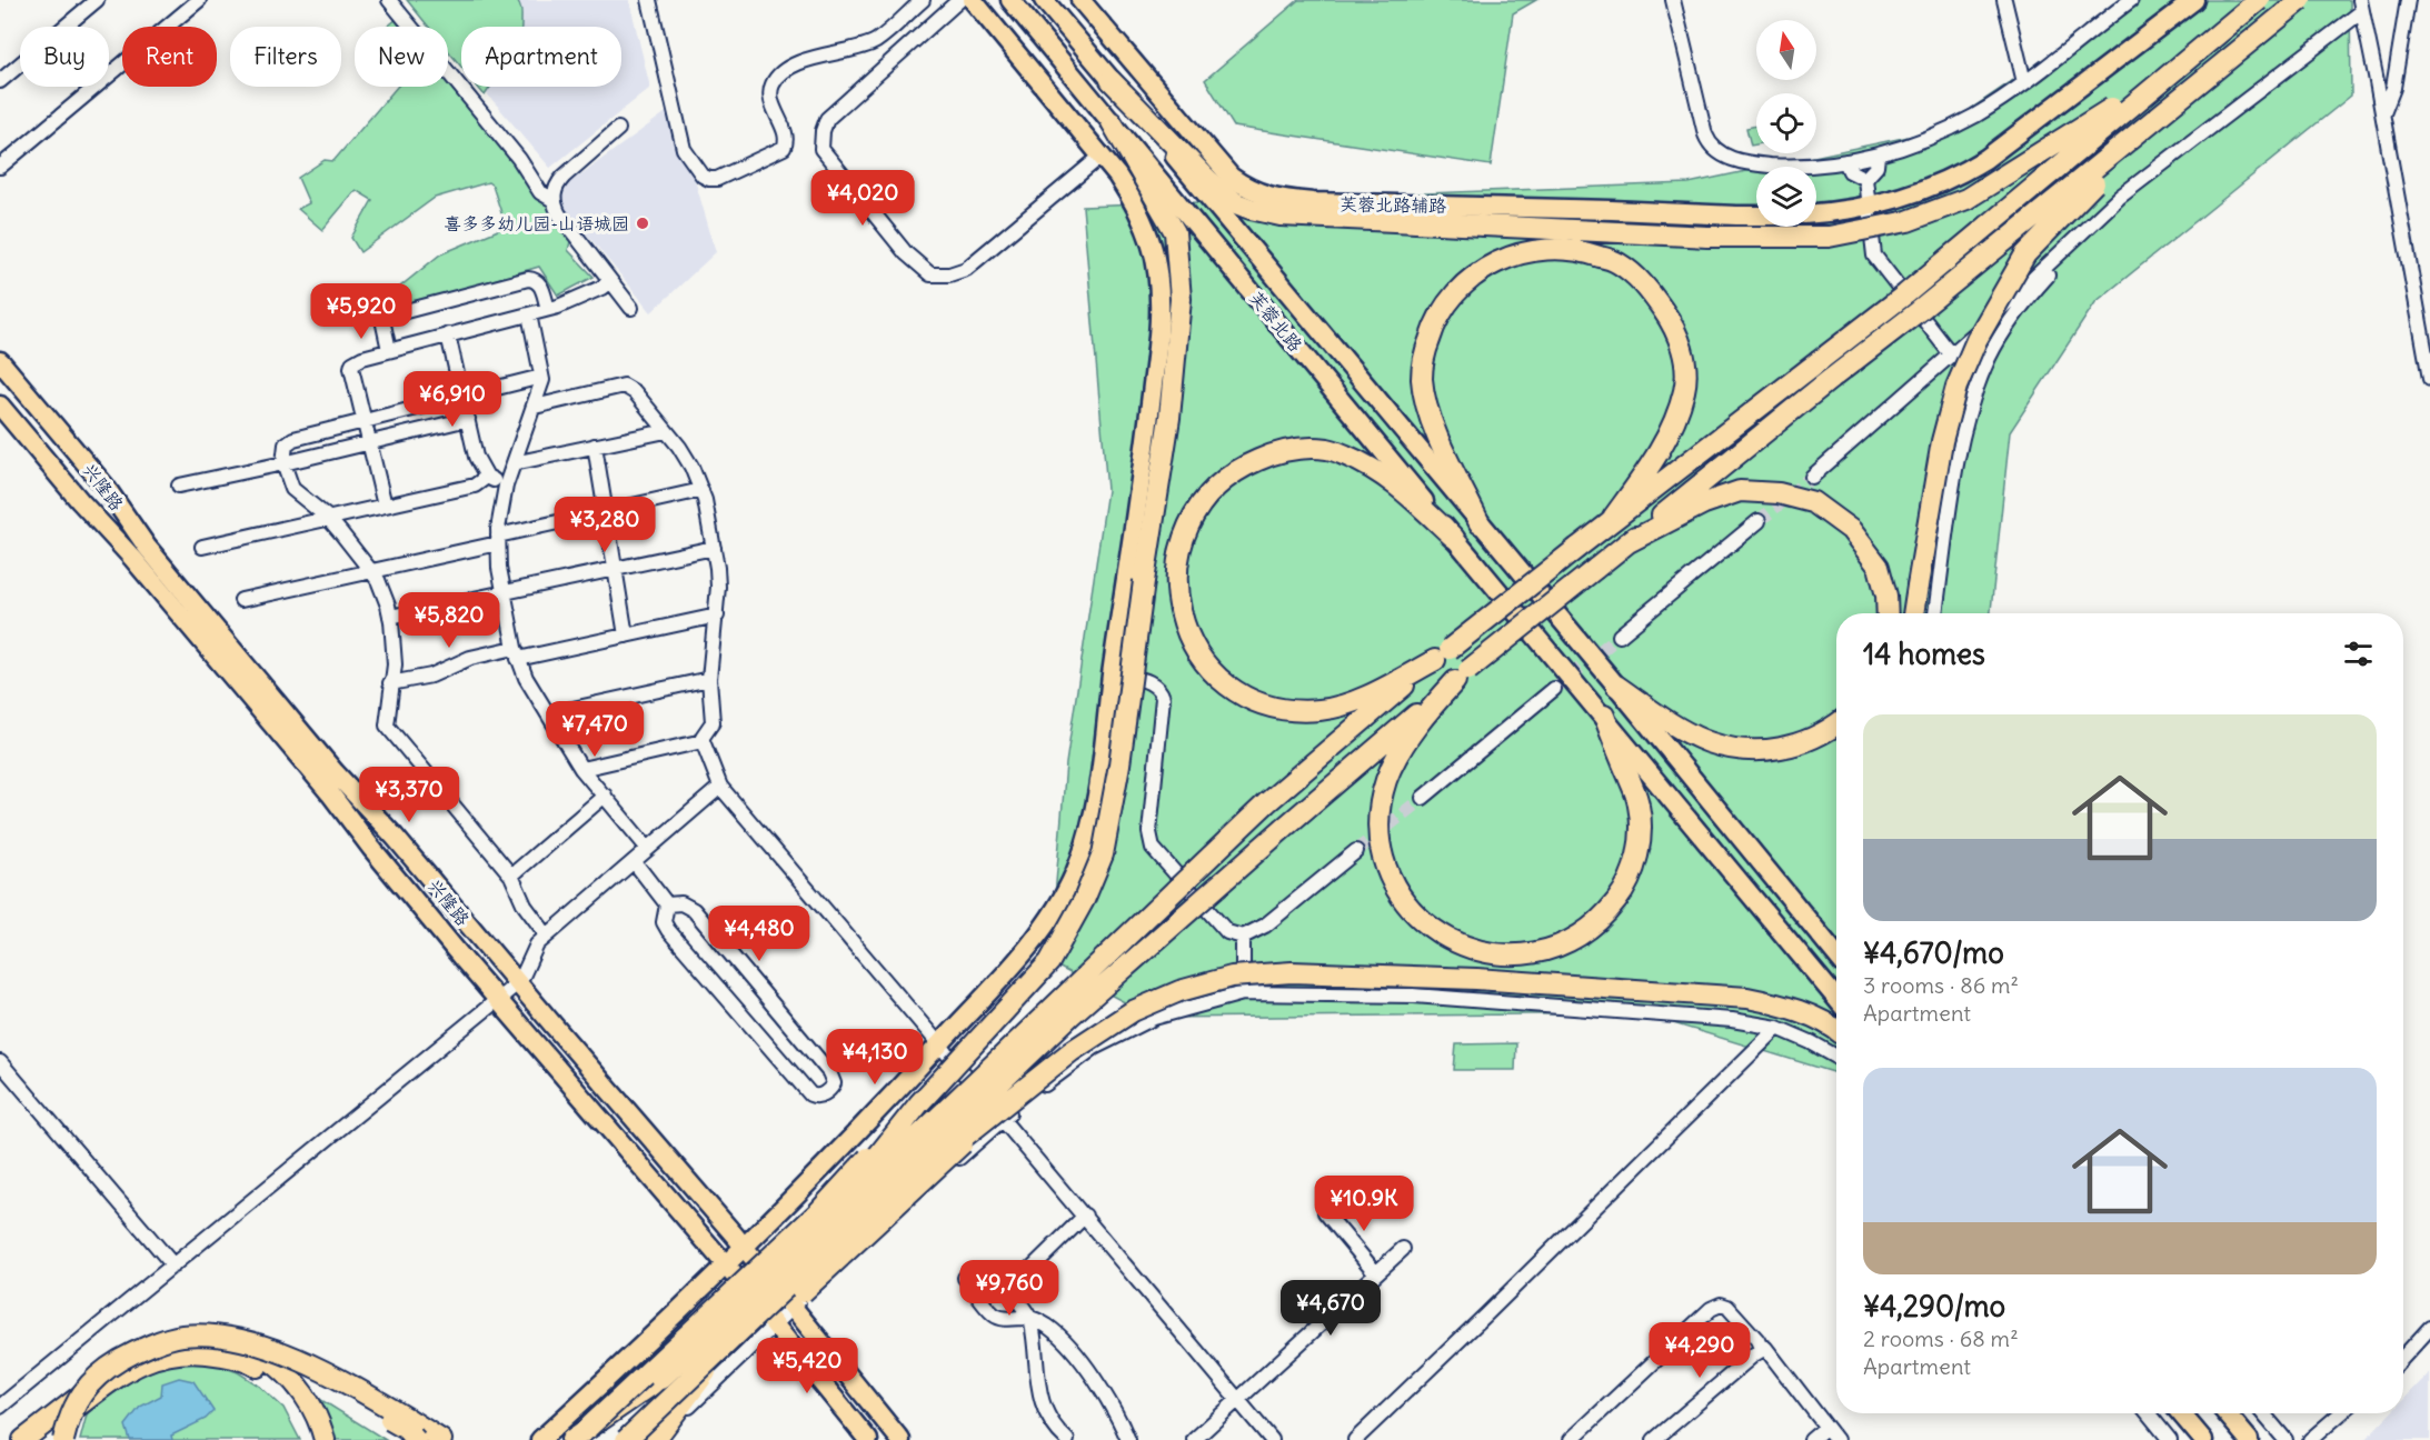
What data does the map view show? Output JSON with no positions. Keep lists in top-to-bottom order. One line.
{"streets":{"main road":["芙蓉北路辅路","芙蓉北路","兴隆路"]},"places":["喜多多幼儿园-山语城园"],"north":"top","page":{"chip":["Buy","Rent","Filters","New","Apartment"],"price":["¥4,020","¥5,920","¥6,910","¥3,280","¥5,820","¥7,470","¥3,370","¥4,480","¥4,130","¥10.9K","¥9,760","¥4,670","¥4,290","¥5,420"],"heading":"14 homes","list":[{"name":"¥4,670/mo","note":"3 rooms · 86 m² · Apartment"},{"name":"¥4,290/mo","note":"2 rooms · 68 m² · Apartment"}]}}
